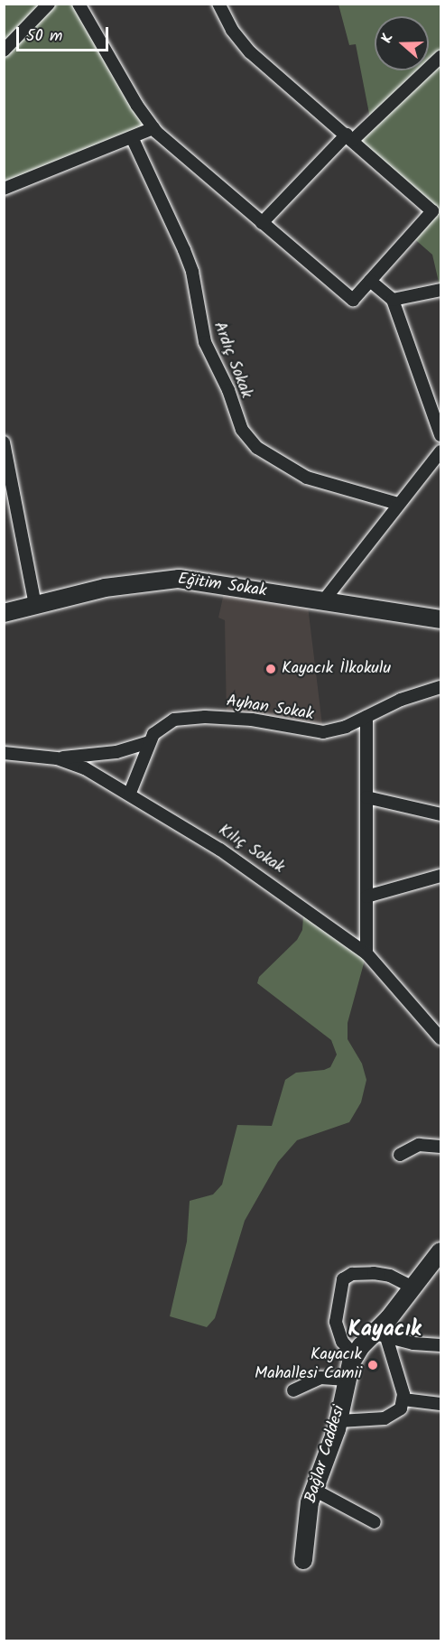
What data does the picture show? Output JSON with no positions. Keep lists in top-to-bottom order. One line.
{"streets":{"street":["Ardıç Sokak","Eğitim Sokak","Ayhan Sokak","Kılıç Sokak","Bağlar Caddesi"]},"crossings":[["Ayhan Sokak","Kılıç Sokak"]],"districts":["Kayacık"],"places":["Kayacık İlkokulu","Kayacık Mahallesi Camii"],"scale_bar":"50 m","north":"left"}
